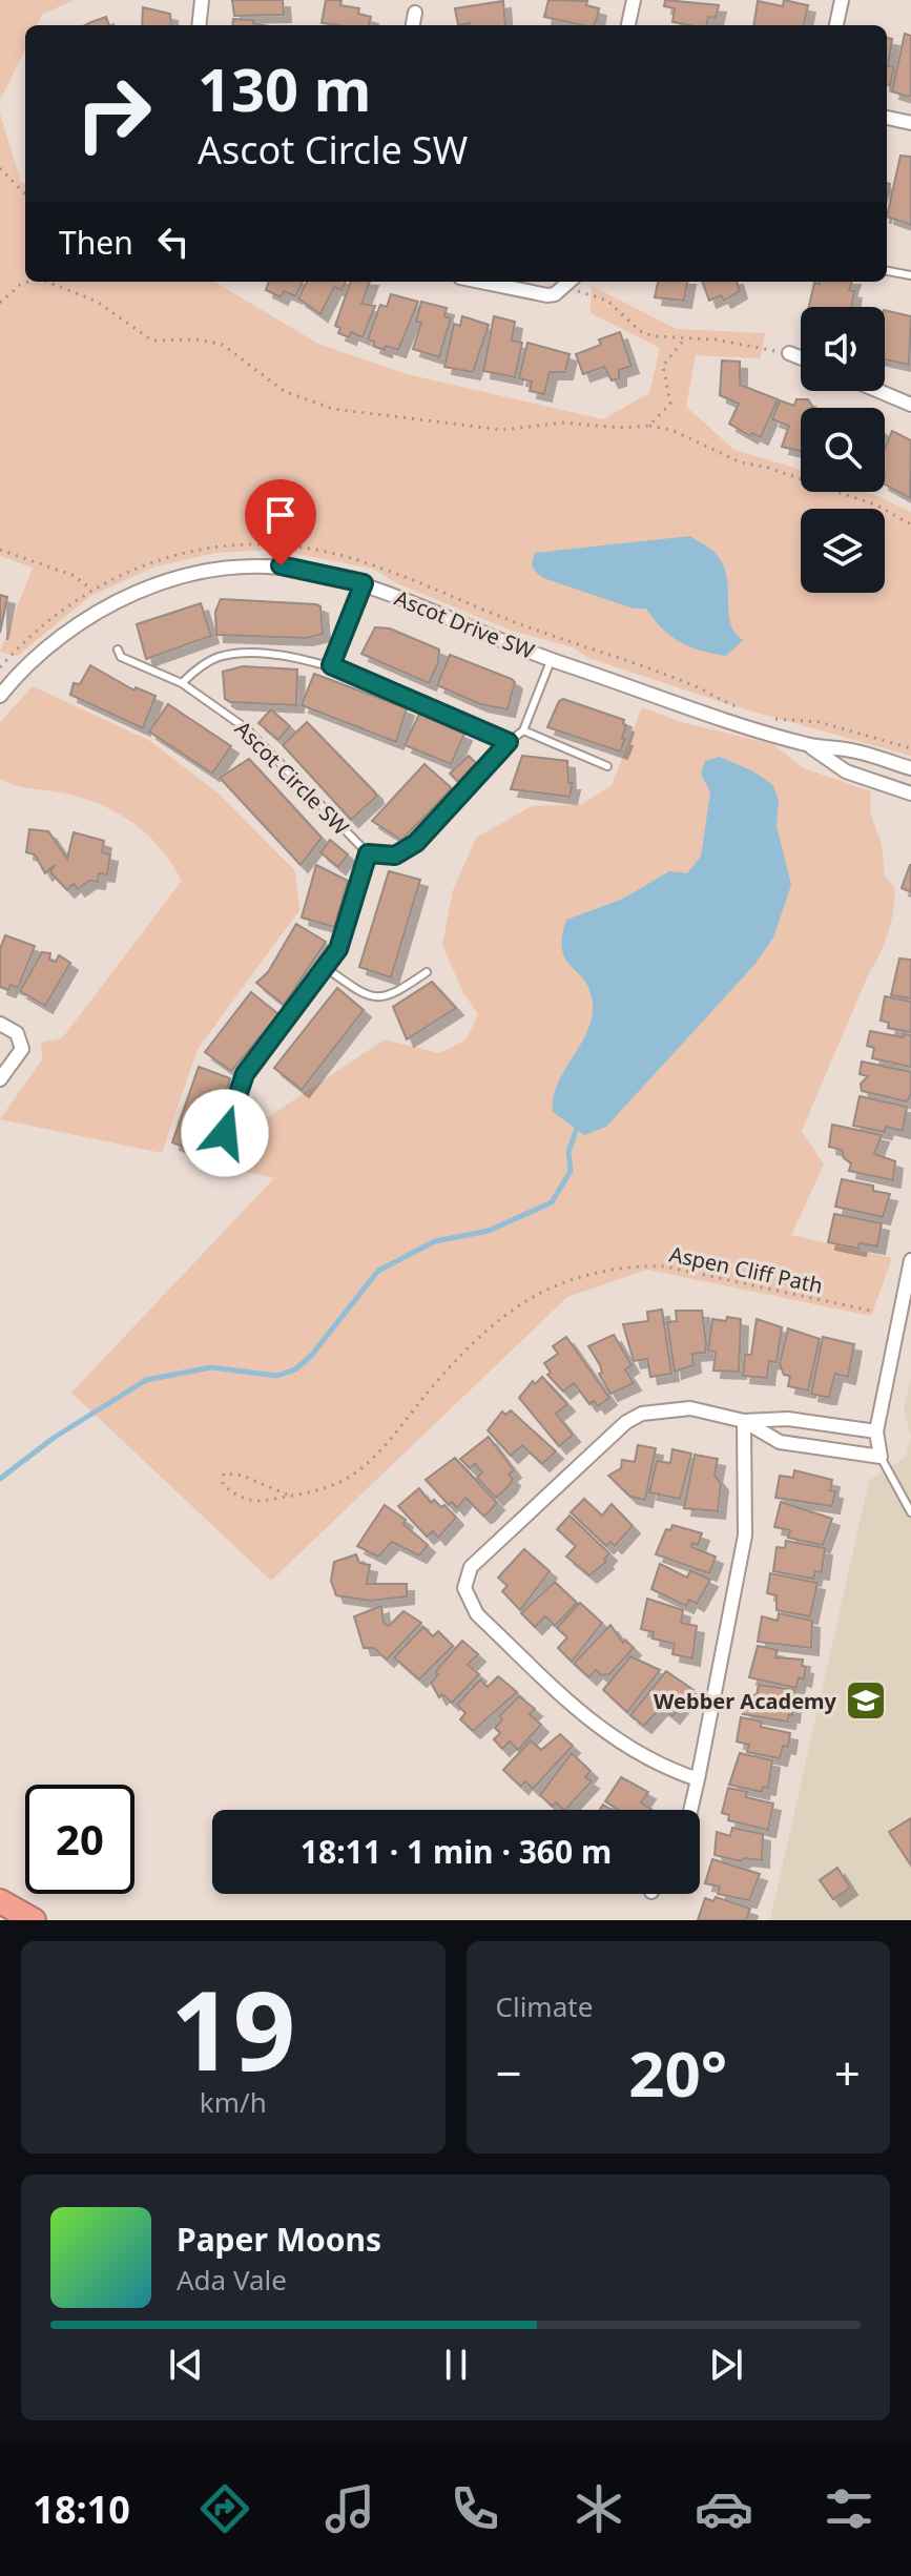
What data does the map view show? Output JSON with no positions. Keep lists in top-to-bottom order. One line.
{"streets":{"street":["Ascot Drive SW"],"lane":["Ascot Circle SW"],"path":["Aspen Cliff Path"]},"places":{"school or university":["Webber Academy"]},"page":{"turn":["130 m","Ascot Circle SW"],"then":"Then","limit":"20","trip":"18:11 · 1 min · 360 m","tile":[["19","km/h"],"Climate"],"heat":["−","20°","+"],"song":["Paper Moons","Ada Vale"],"tabs":"18:10"}}
